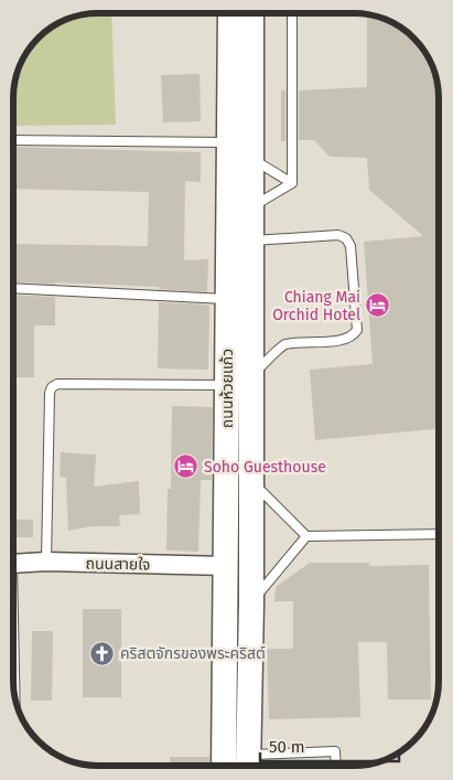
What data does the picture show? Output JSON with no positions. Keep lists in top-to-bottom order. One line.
{"streets":{"main road":["ถนนห้วยแก้ว"],"street":["ถนนสายใจ"]},"crossings":[["ถนนห้วยแก้ว","ถนนสายใจ"]],"places":{"hotel":["Chiang Mai Orchid Hotel","Soho Guesthouse"],"church":["คริสตจักรของพระคริสต์"]},"scale_bar":"50 m"}
